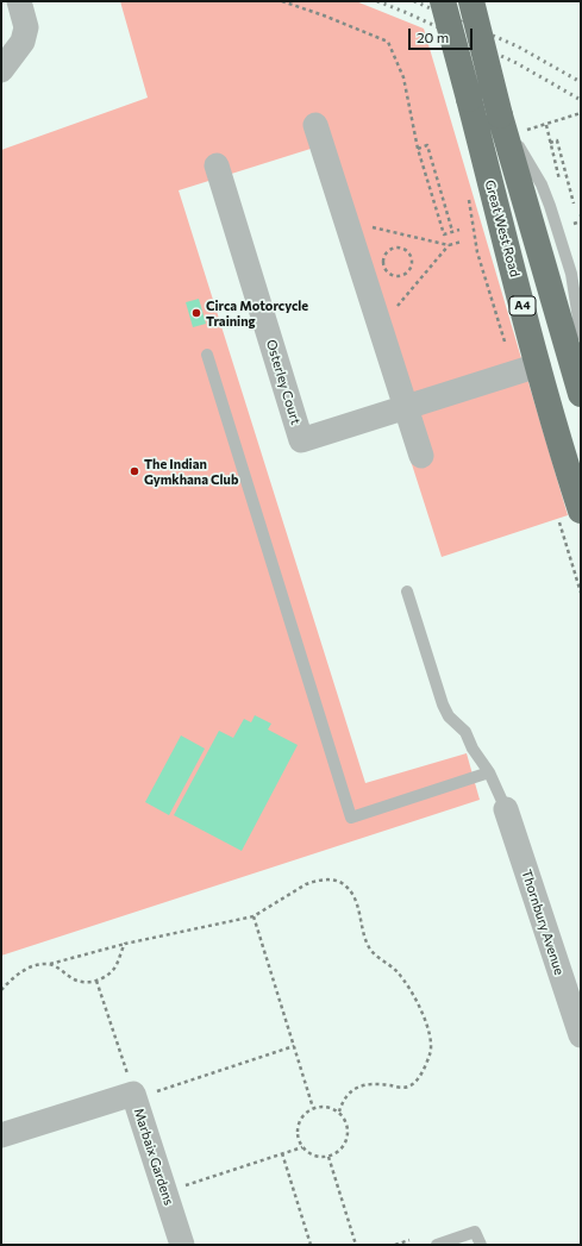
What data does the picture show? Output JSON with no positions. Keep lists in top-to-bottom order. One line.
{"streets":{"highway":["Great West Road","A4"],"street":["Osterley Court","Thornbury Avenue","Marbaix Gardens"]},"crossings":[["Great West Road","Osterley Court"]],"places":["Circa Motorcycle Training","The Indian Gymkhana Club"],"scale_bar":"20 m"}
